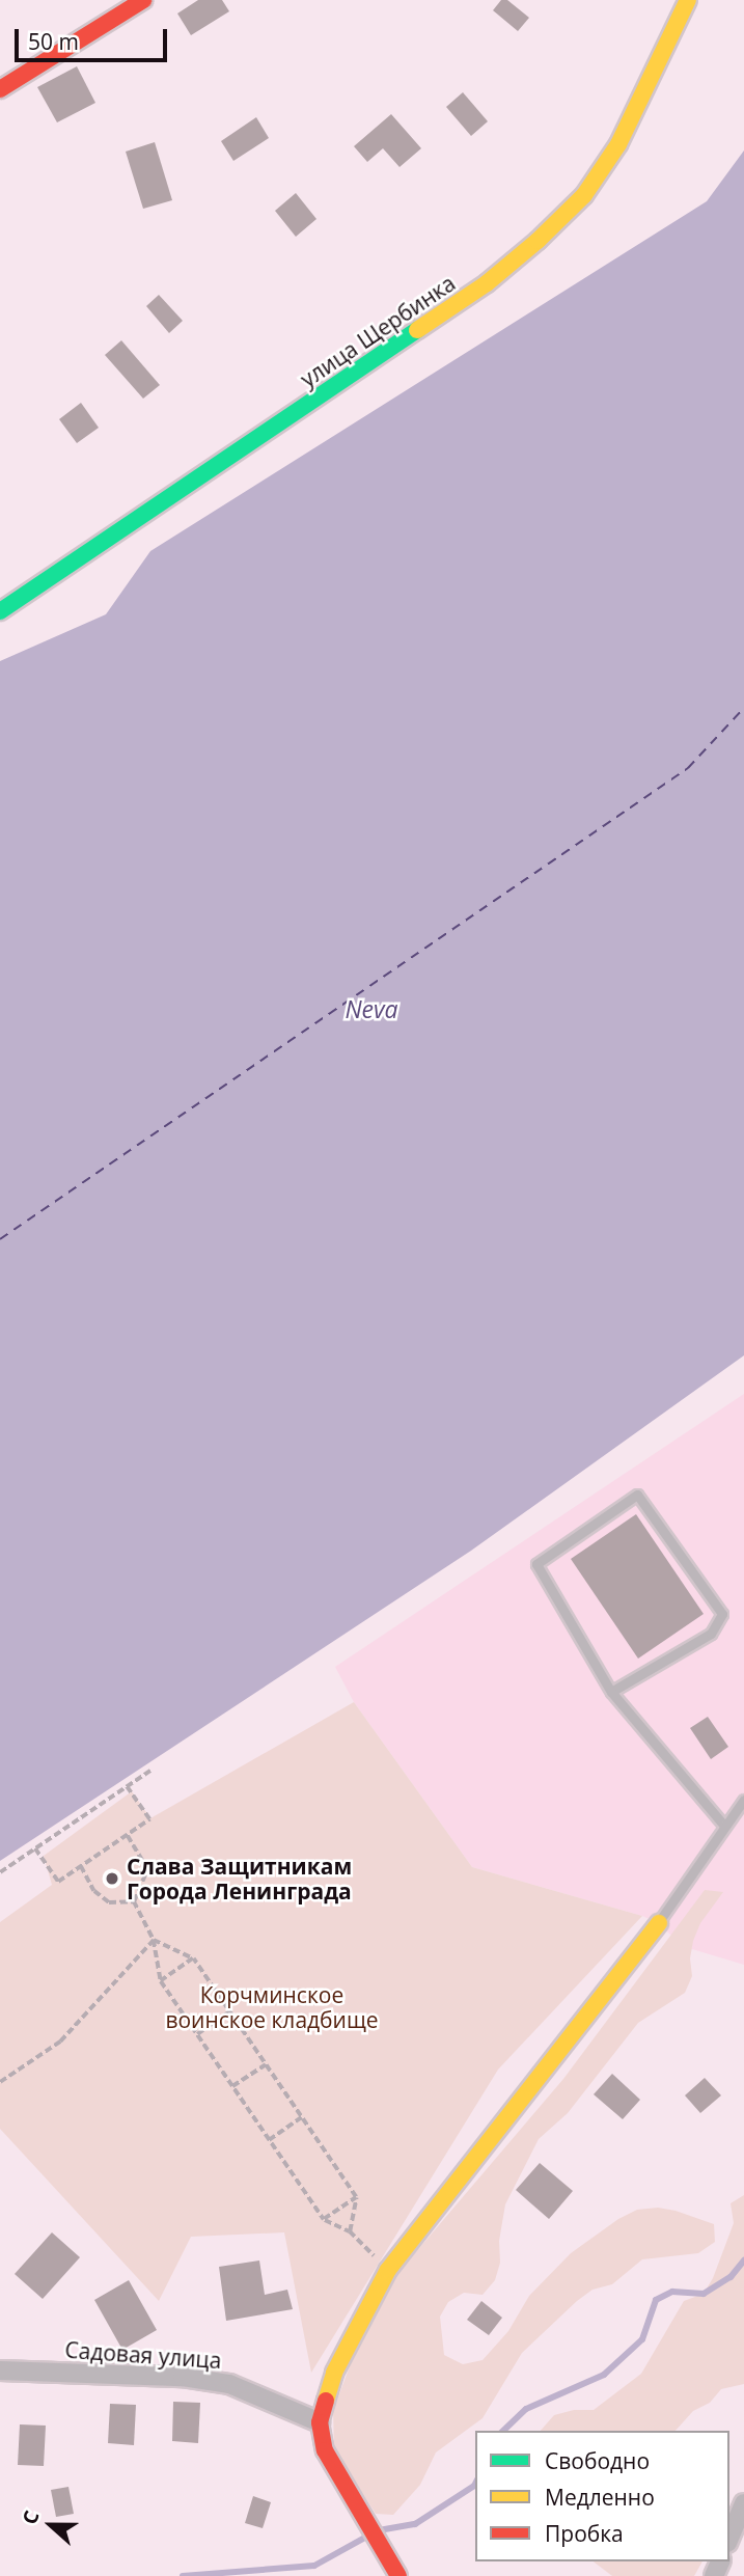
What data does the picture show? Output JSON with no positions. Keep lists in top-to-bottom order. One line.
{"streets":{"street":["улица Щербинка","Садовая улица"]},"water":["Neva"],"parks":["Корчминское воинское кладбище"],"places":["Слава Защитникам Города Ленинграда"],"legend":["Свободно","Медленно","Пробка"],"scale_bar":"50 m","north":"left"}
